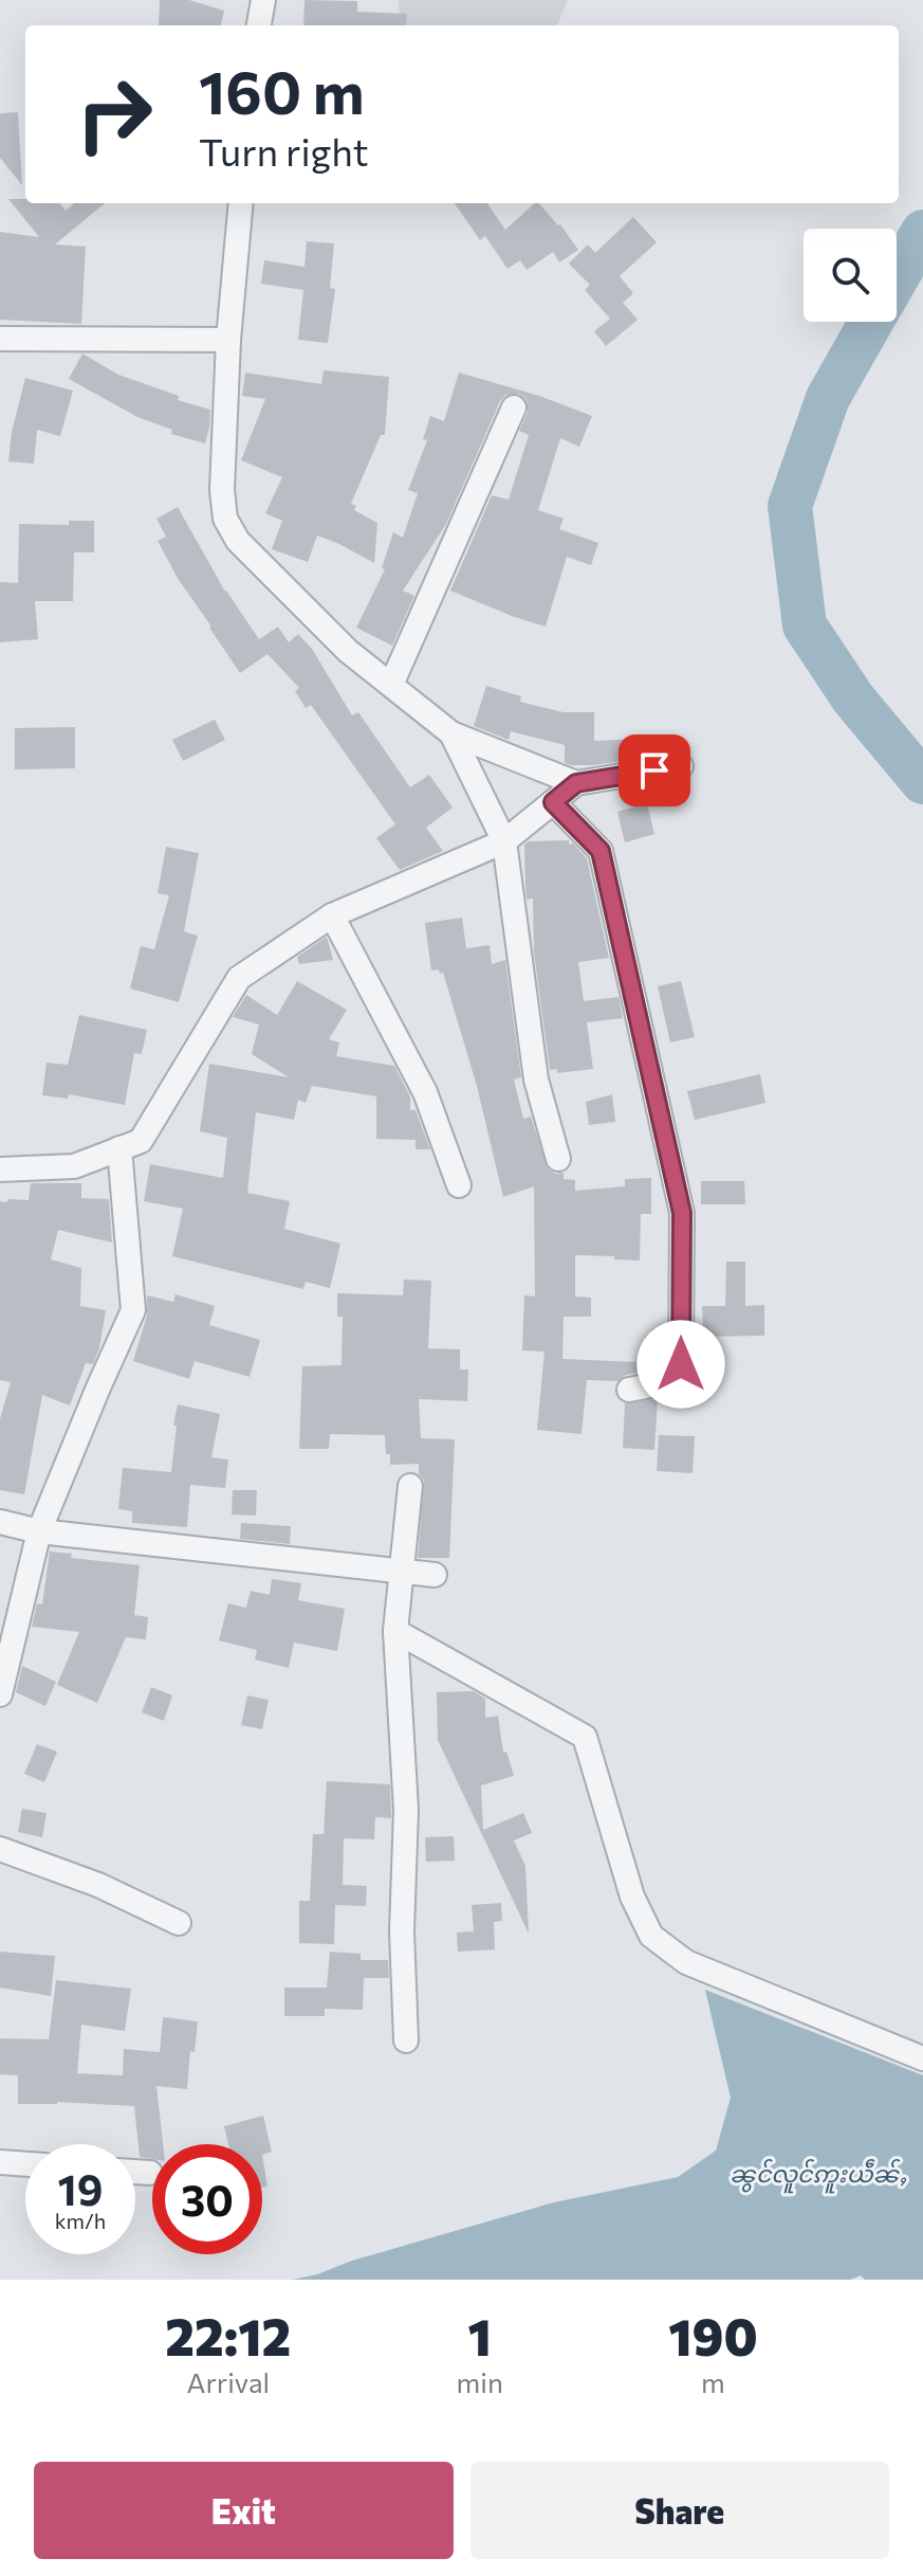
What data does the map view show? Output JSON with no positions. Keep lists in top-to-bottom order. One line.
{"water":["ၼွင်လူင်ဢူးယဵၼ်ႇ"],"page":{"turn":["160 m","Turn right"],"speed":"19 km/h","limit":"30","eta":["22:12","Arrival","1","min","190","m"],"buttons":["Exit","Share"]}}
